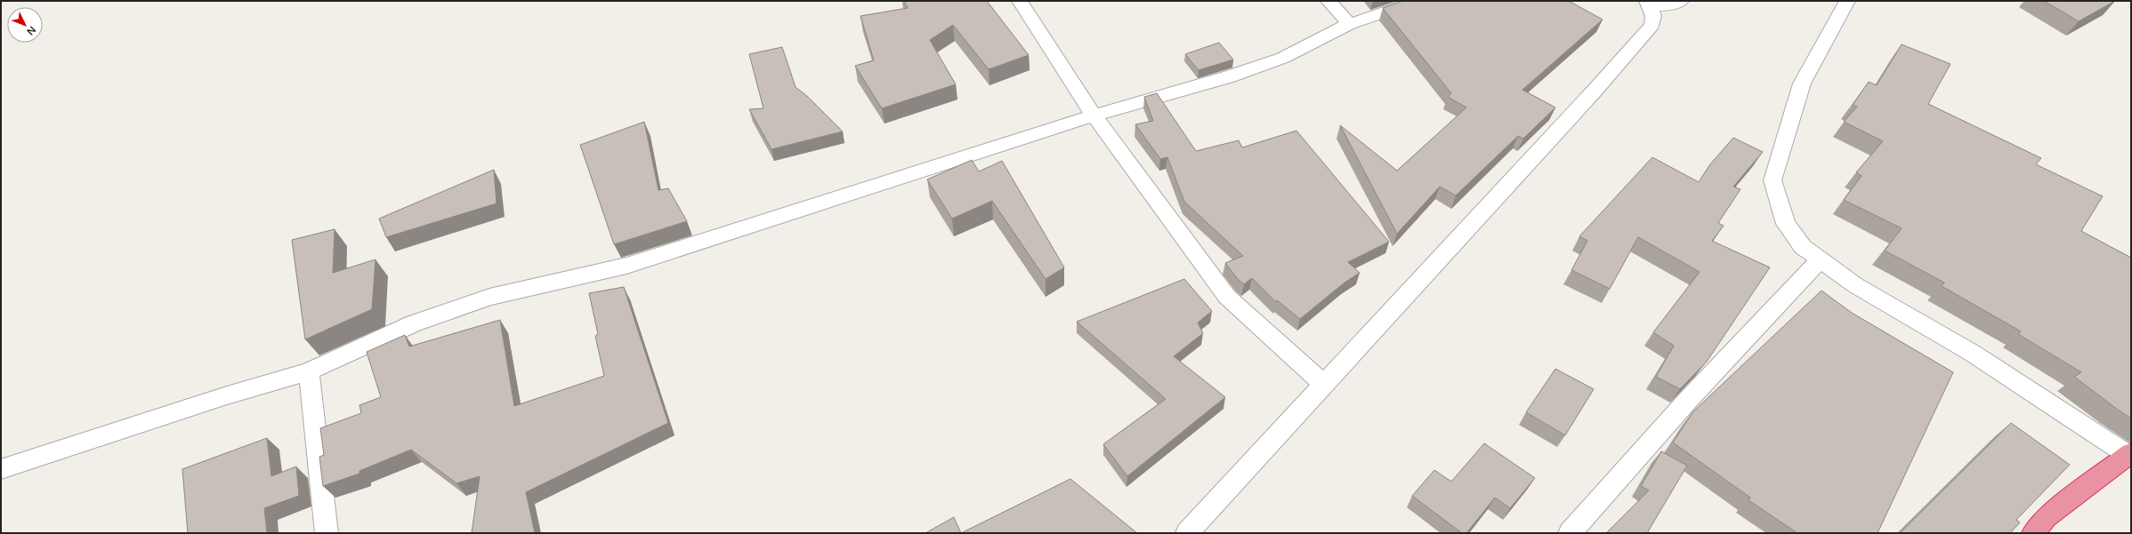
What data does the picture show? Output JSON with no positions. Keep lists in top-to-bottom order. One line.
{"north":"bottom right"}
